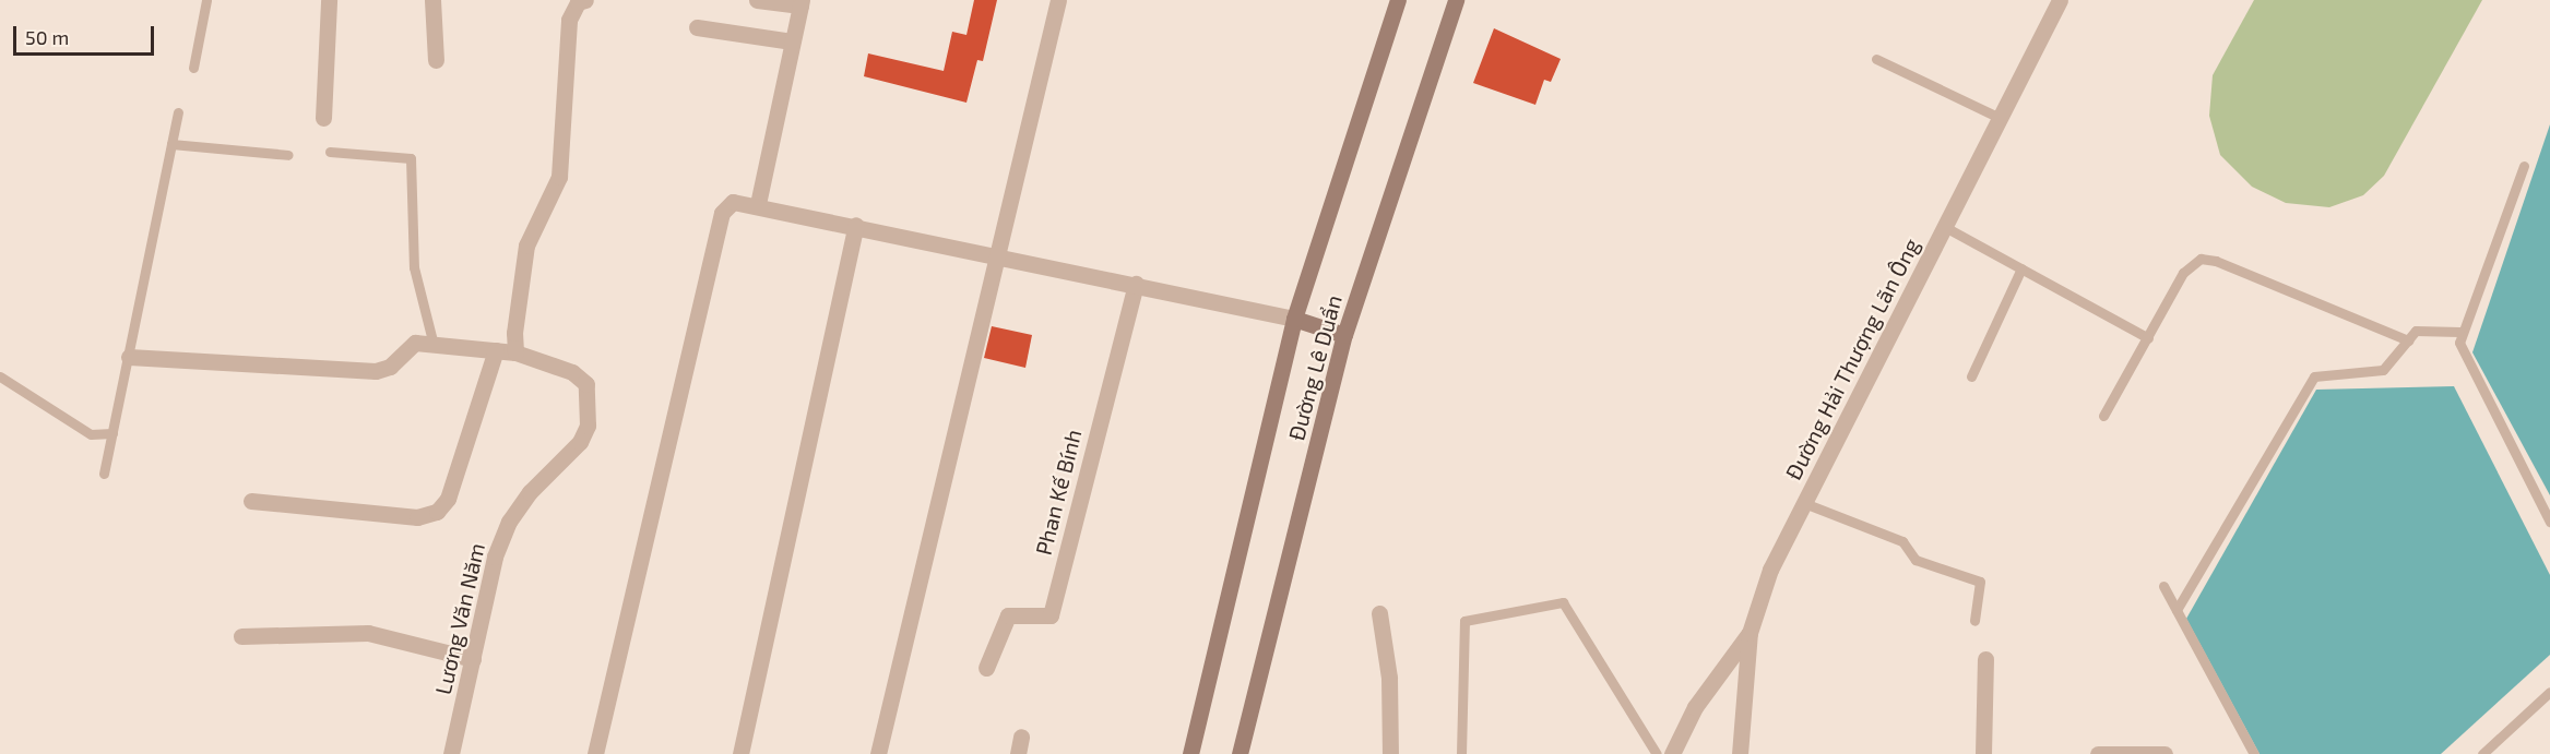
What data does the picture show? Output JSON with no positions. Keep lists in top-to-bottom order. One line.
{"streets":{"main road":["Đường Lê Duẩn"],"street":["Đường Hải Thượng Lãn Ông","Phan Kế Bính","Lương Văn Năm"]},"scale_bar":"50 m"}
